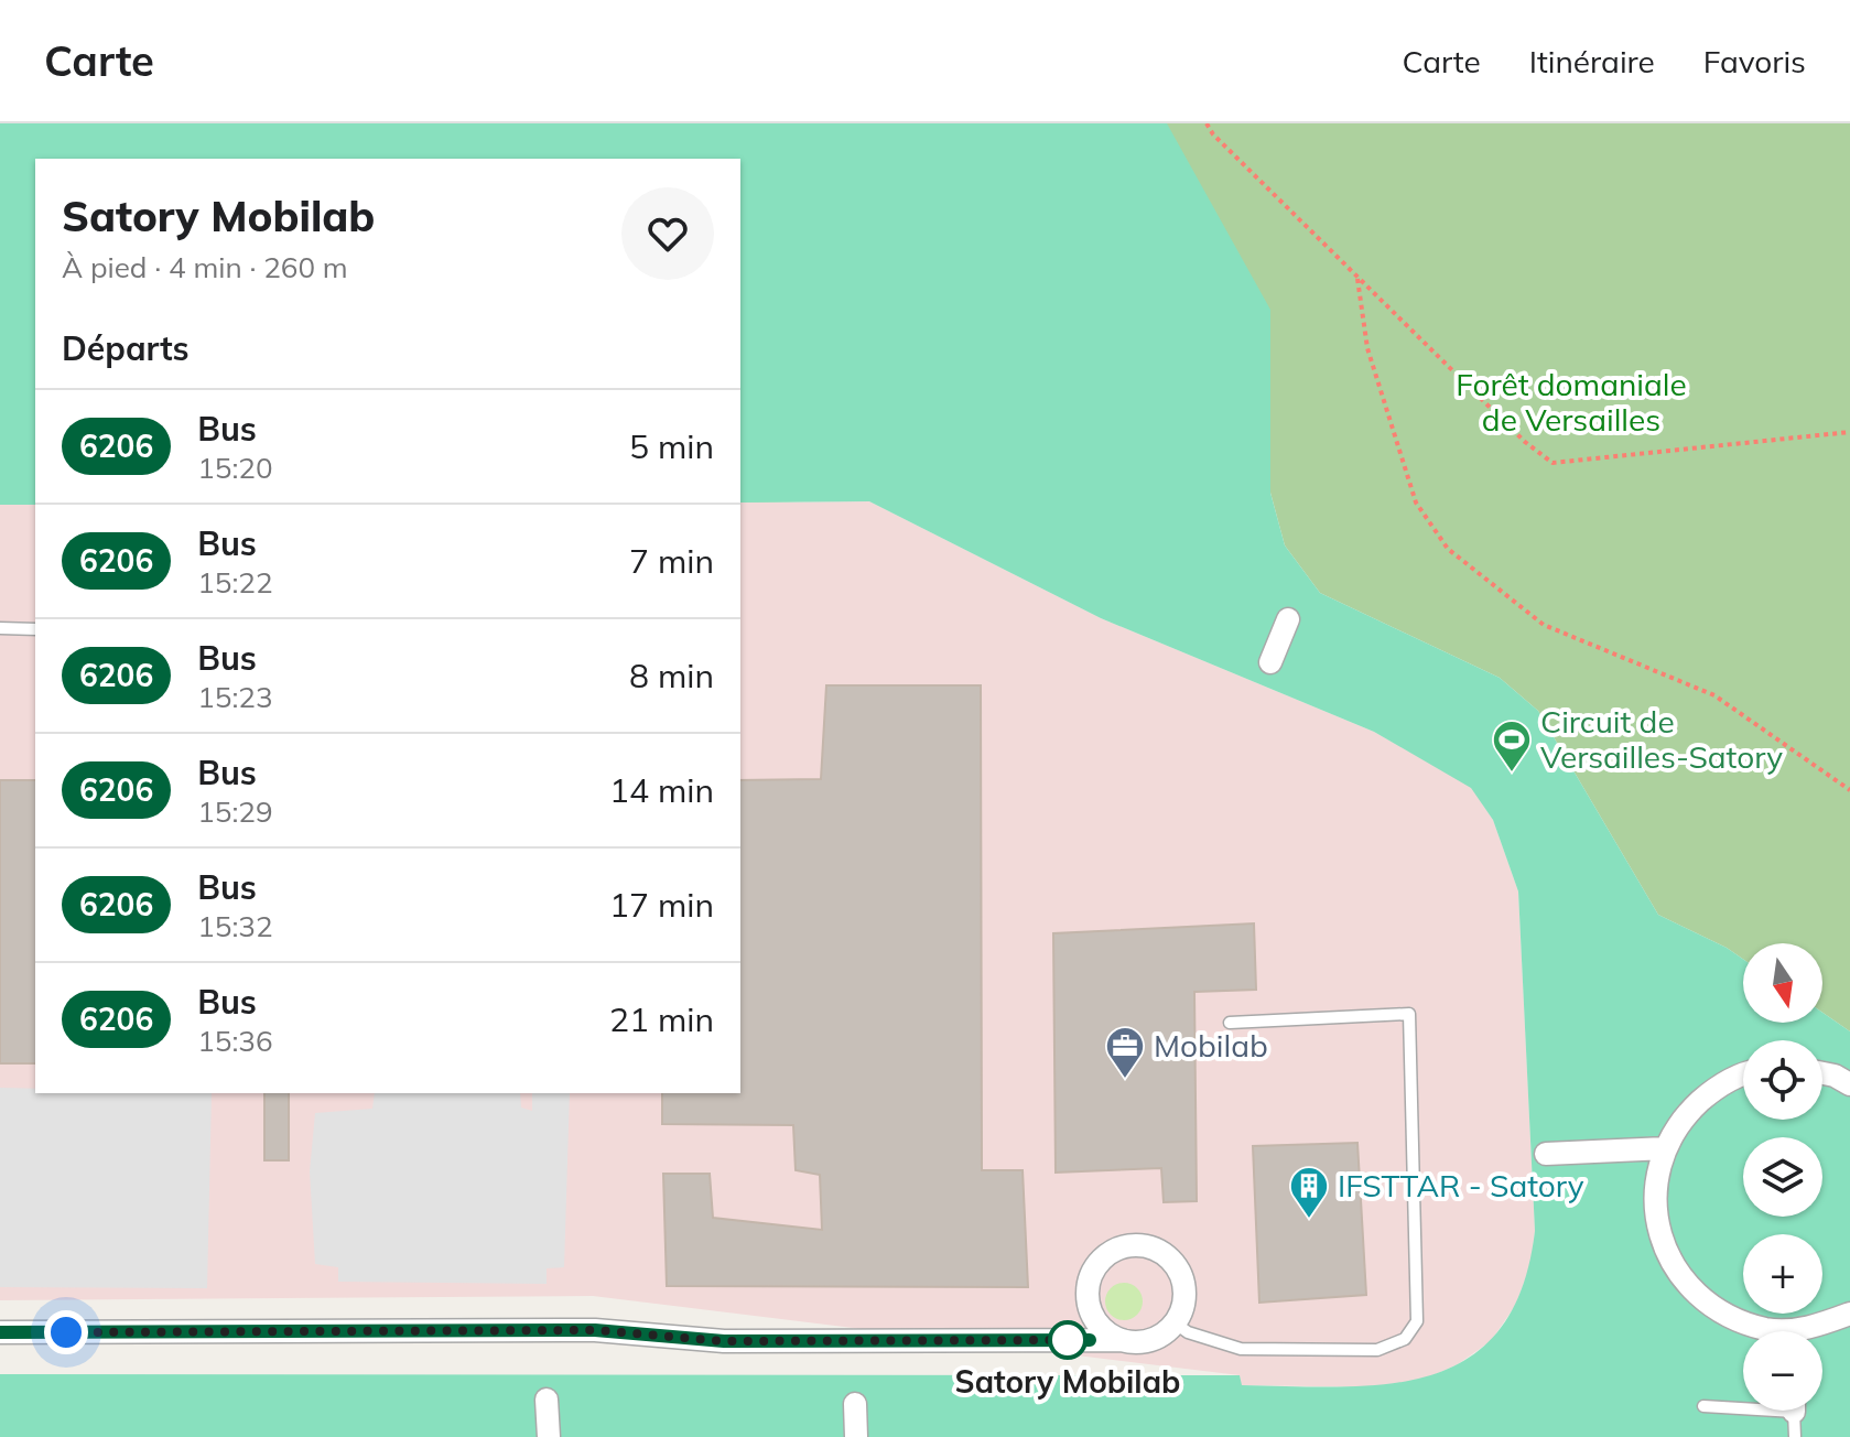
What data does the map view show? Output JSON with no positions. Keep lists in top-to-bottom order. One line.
{"parks":["Forêt domaniale de Versailles"],"places":{"sports":["Circuit de Versailles-Satory"],"office":["Mobilab"],"building":["IFSTTAR - Satory"],"other":["Satory Mobilab"]},"lines":["bus line 6206"],"north":"bottom","page":{"header":"Carte","nav":["Carte","Itinéraire","Favoris"],"heading":[["Satory Mobilab","À pied · 4 min · 260 m"],"Départs"],"list":[{"mark":"6206","name":"Bus","note":"15:20","value":"5 min"},{"mark":"6206","name":"Bus","note":"15:22","value":"7 min"},{"mark":"6206","name":"Bus","note":"15:23","value":"8 min"},{"mark":"6206","name":"Bus","note":"15:29","value":"14 min"},{"mark":"6206","name":"Bus","note":"15:32","value":"17 min"},{"mark":"6206","name":"Bus","note":"15:36","value":"21 min"}],"map_buttons":["+","−"]}}
